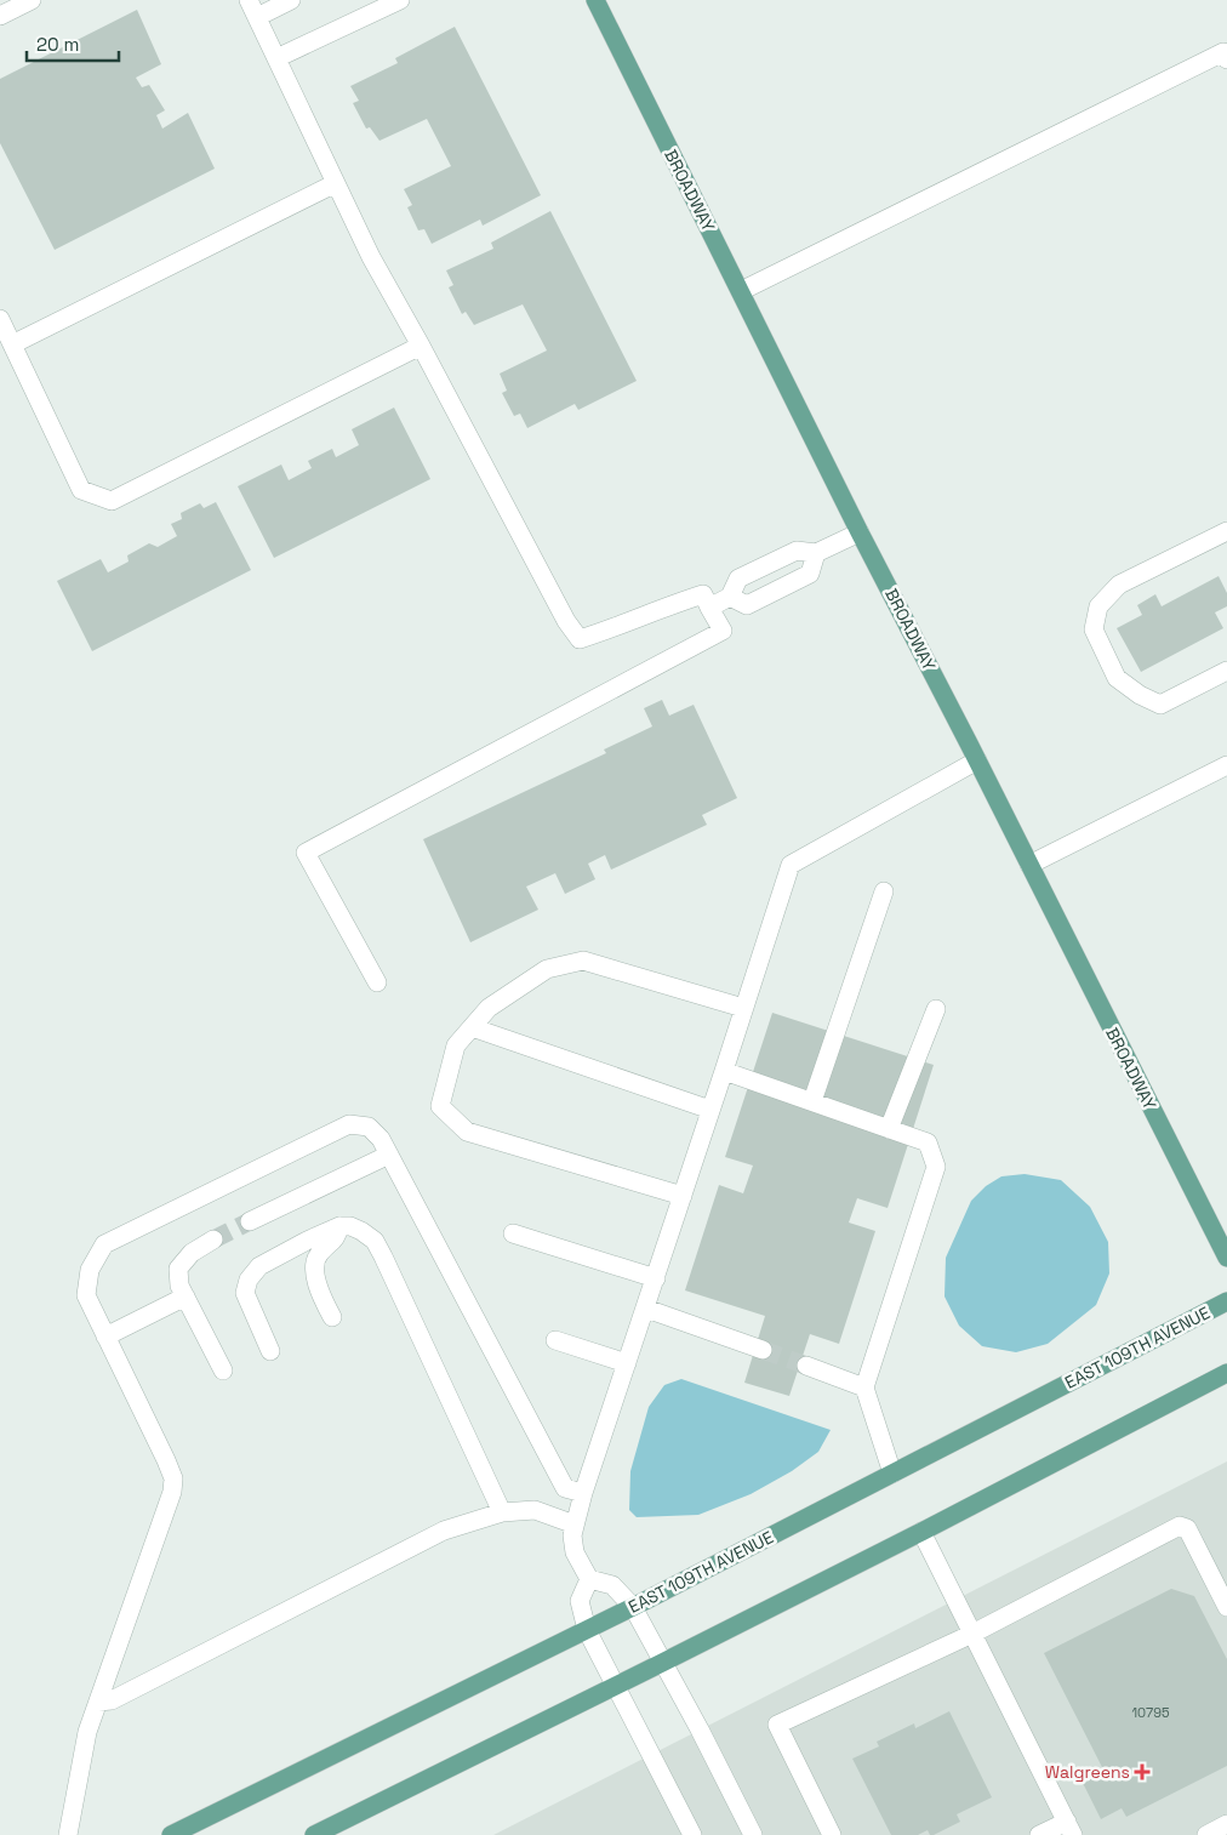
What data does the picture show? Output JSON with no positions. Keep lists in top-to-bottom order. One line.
{"streets":{"main road":["BROADWAY","EAST 109TH AVENUE"]},"places":{"health":["Walgreens"]},"house_numbers":["10795"],"scale_bar":"20 m"}
